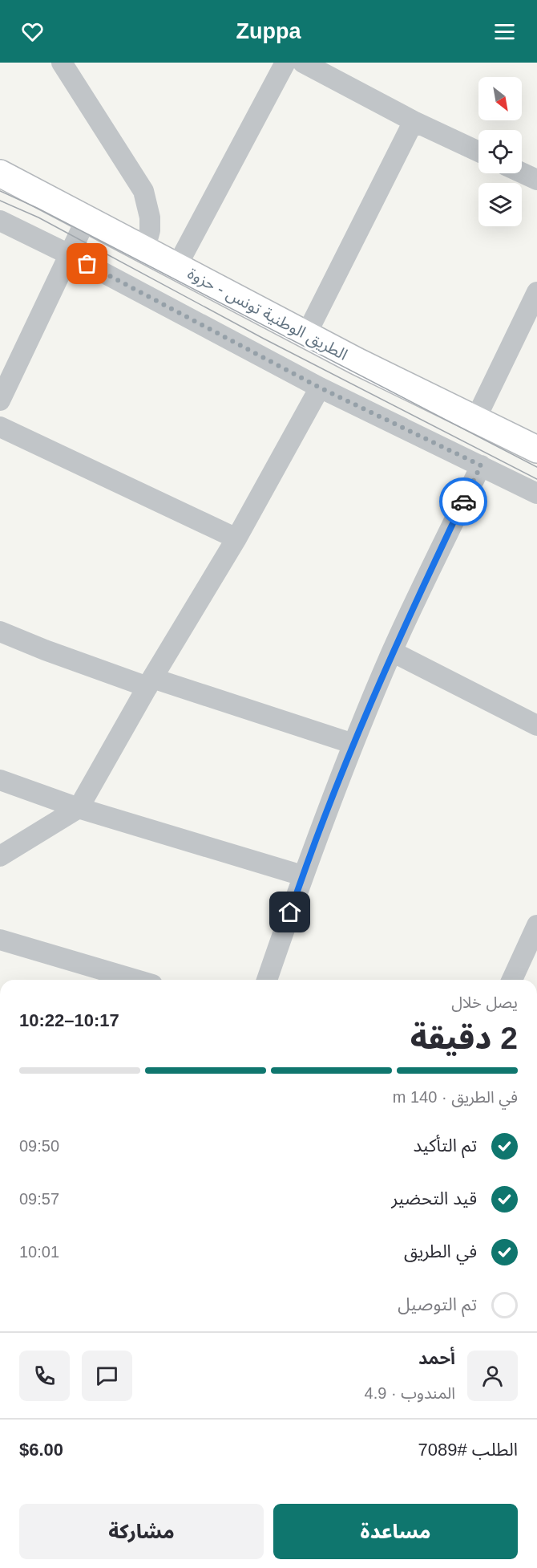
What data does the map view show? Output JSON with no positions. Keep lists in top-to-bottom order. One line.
{"streets":{"main road":["الطريق الوطنية تونس - حزوة"]},"north":"bottom right","page":{"header":"Zuppa","heading":["2 دقيقة","يصل خلال","10:17–10:22"],"panel":["أحمد","المندوب · 4.9","الطلب #7089","$6.00"],"bar":"في الطريق · 140 m","list":[["تم التأكيد","09:50"],["قيد التحضير","09:57"],["في الطريق","10:01"],"تم التوصيل"],"buttons":["مساعدة","مشاركة"]}}
